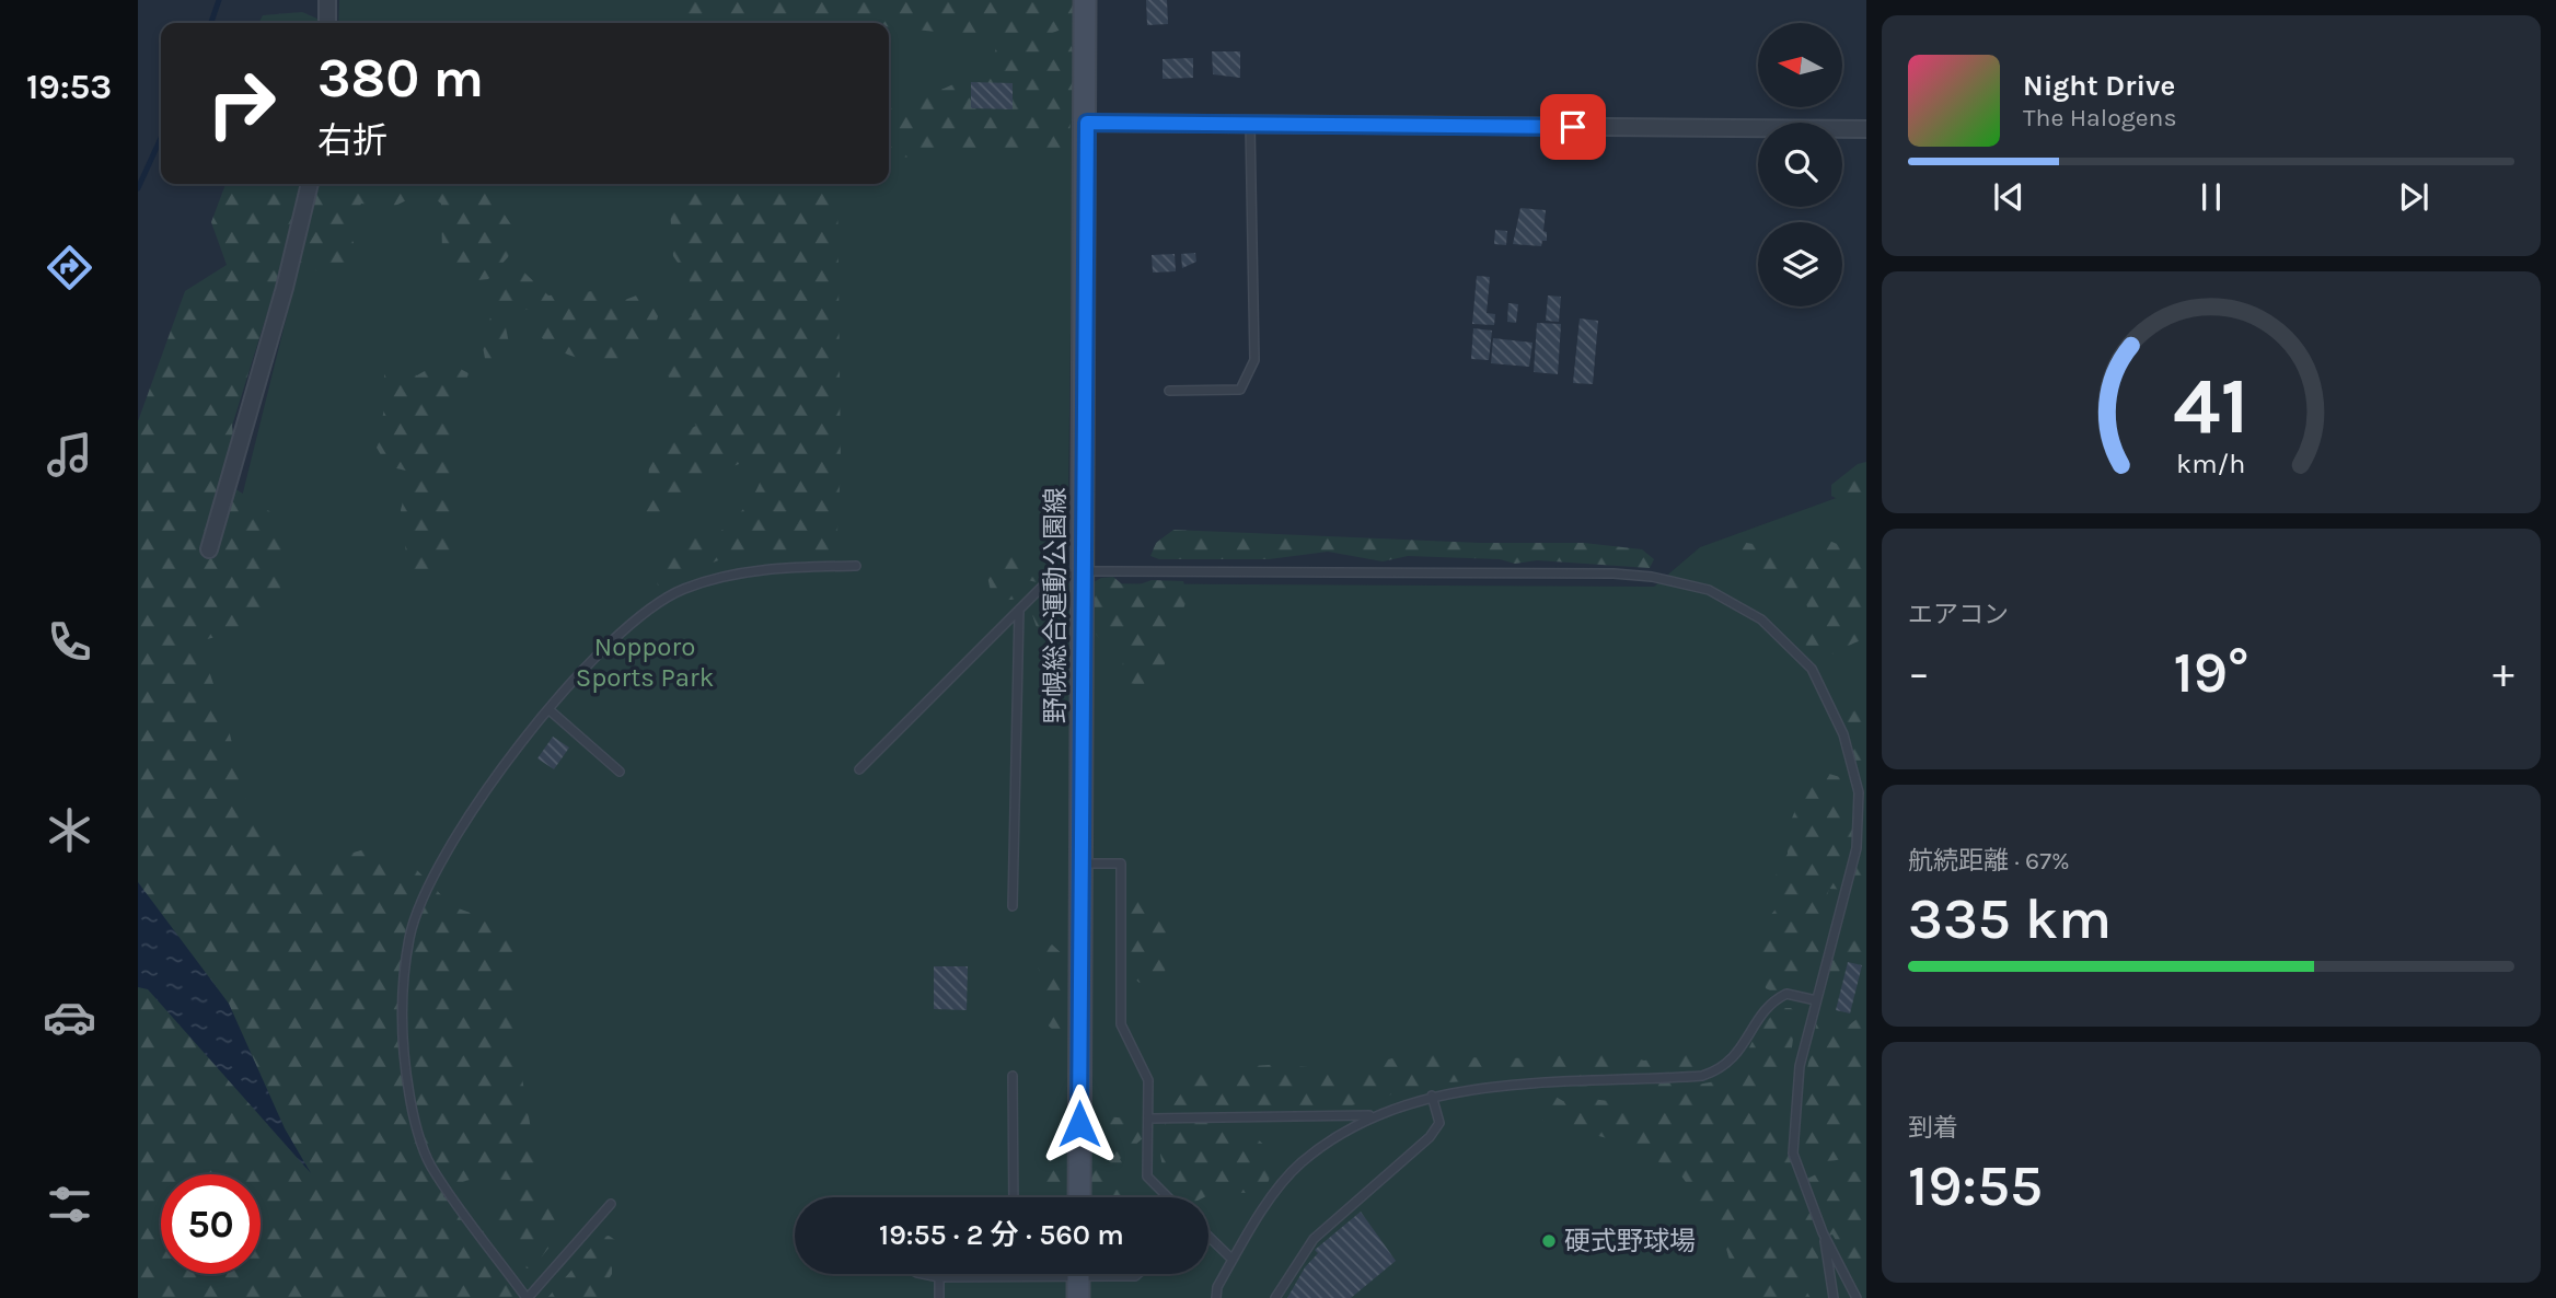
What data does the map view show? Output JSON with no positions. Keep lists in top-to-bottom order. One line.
{"streets":{"main road":["野幌総合運動公園線"]},"parks":["Nopporo Sports Park"],"places":["硬式野球場"],"north":"left","page":{"tabs":"19:53","turn":["380 m","右折"],"song":["Night Drive","The Halogens"],"tile":["エアコン",["航続距離 · 67%","335 km"],["到着","19:55"]],"heat":["−","19°","+"],"limit":"50","trip":"19:55 · 2 分 · 560 m","gauge":["41","km/h"]}}
